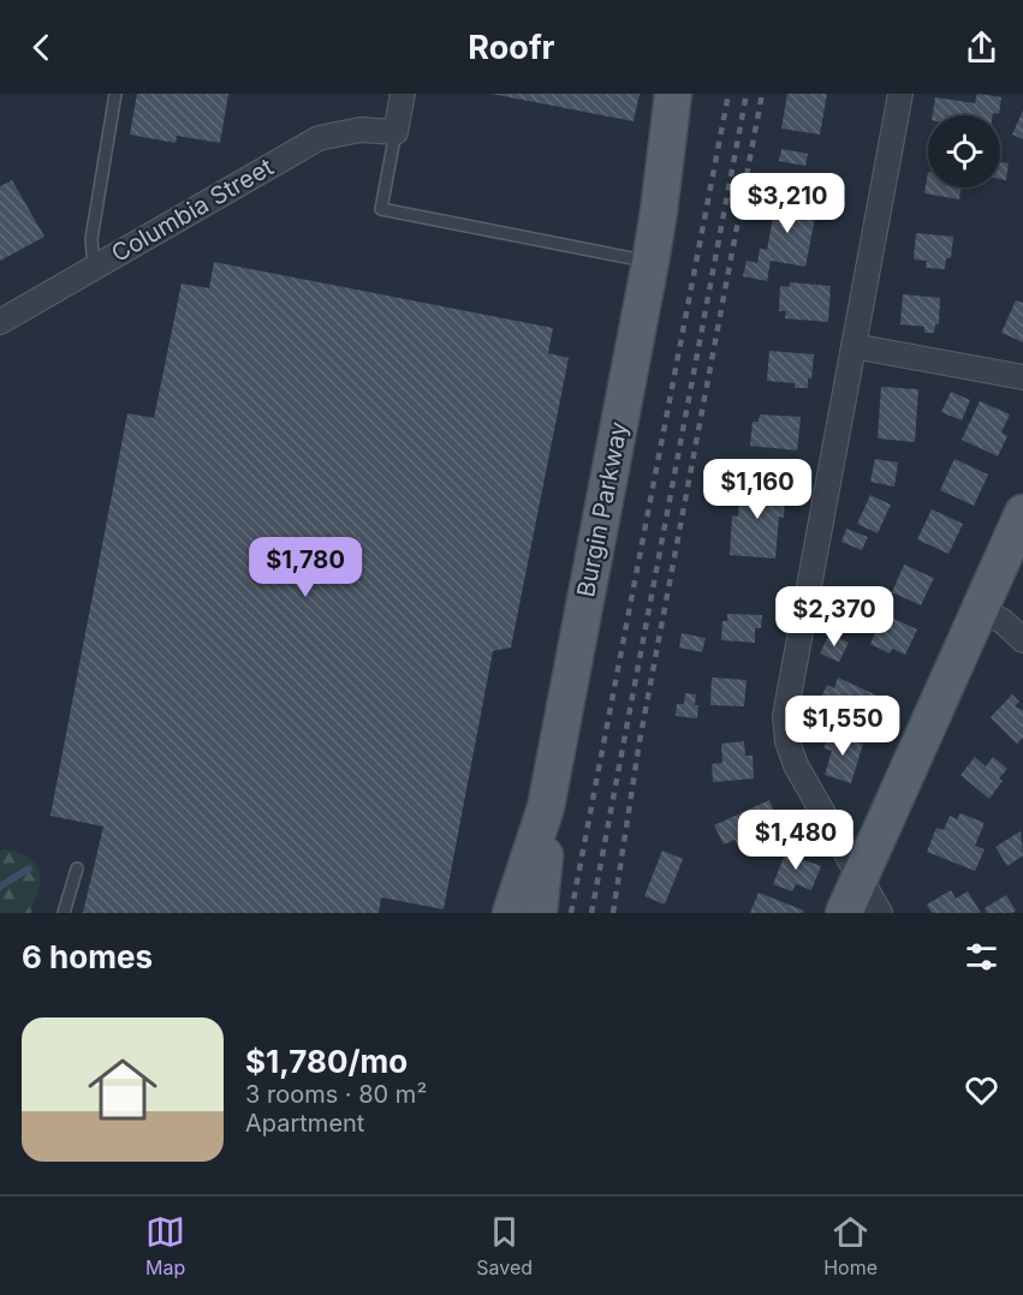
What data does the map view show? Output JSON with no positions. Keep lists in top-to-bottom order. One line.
{"streets":{"main road":["Burgin Parkway"],"street":["Columbia Street"]},"page":{"header":"Roofr","price":["$3,210","$1,160","$1,780","$2,370","$1,550","$1,480"],"heading":"6 homes","list":[{"name":"$1,780/mo","note":"3 rooms · 80 m² · Apartment"}],"tabs":["Map","Saved","Home"]}}
